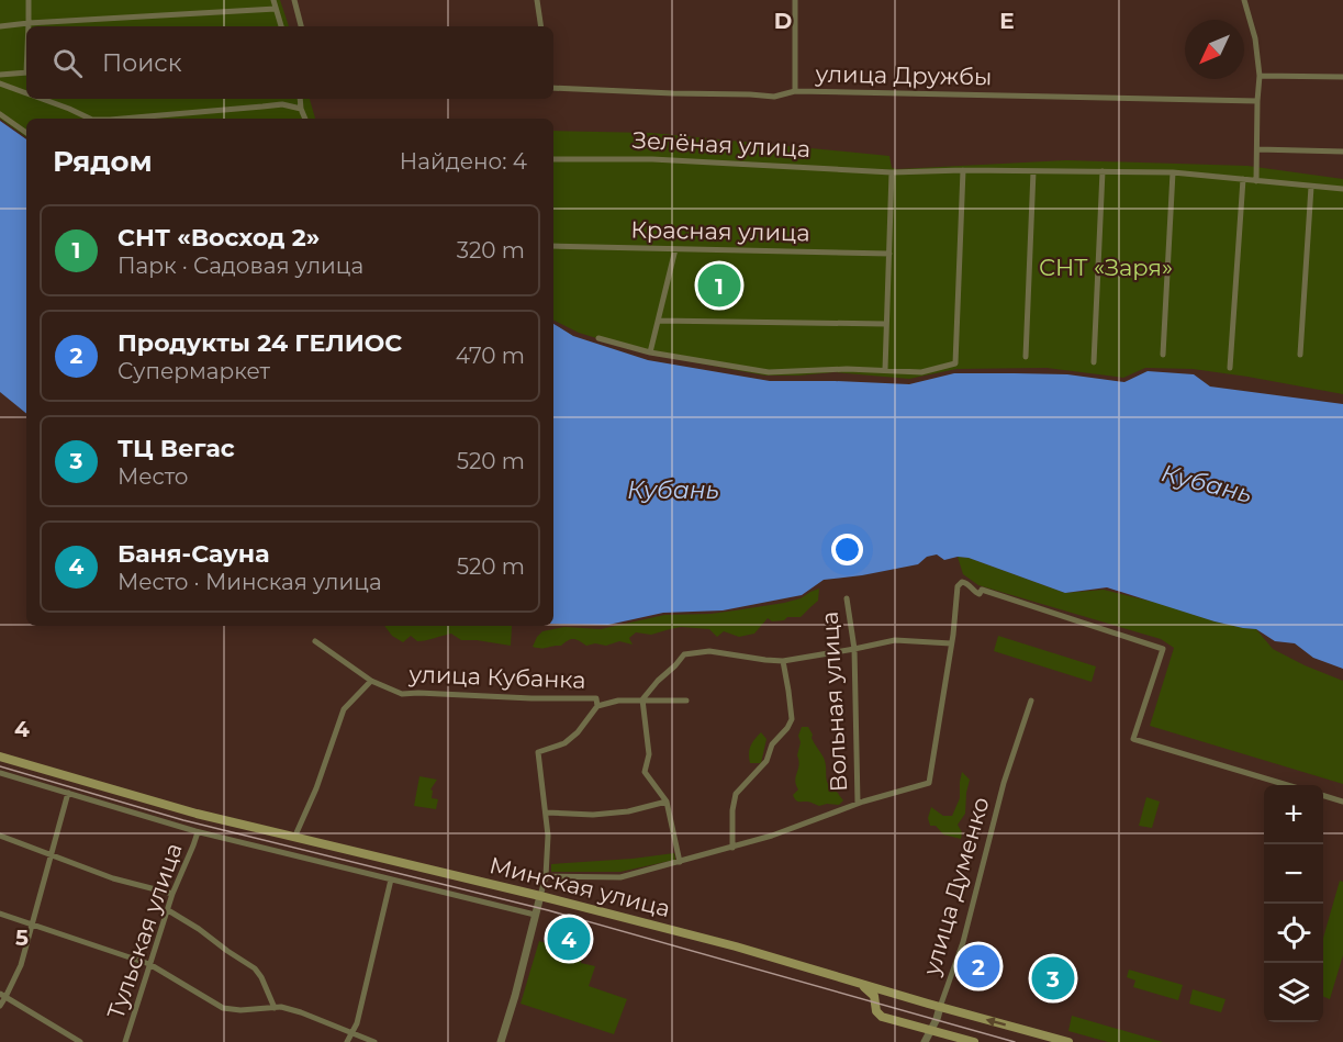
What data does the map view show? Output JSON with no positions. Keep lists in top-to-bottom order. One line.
{"streets":{"main road":["Минская улица"],"street":["улица Дружбы","Зелёная улица","Красная улица","улица Кубанка","Вольная улица","улица Думенко","Тульская улица"]},"crossings":[["Вольная улица","Минская улица"],["улица Думенко","Минская улица"],["Минская улица","Тульская улица"]],"water":["Кубань"],"parks":["СНТ «Заря»"],"north":"bottom left","page":{"search":"Поиск","heading":["Рядом","Найдено: 4"],"list":[{"mark":"1","name":"СНТ «Восход 2»","note":"Парк · Садовая улица","value":"320 m"},{"mark":"2","name":"Продукты 24 ГЕЛИОС","note":"Супермаркет","value":"470 m"},{"mark":"3","name":"ТЦ Вегас","note":"Место","value":"520 m"},{"mark":"4","name":"Баня-Сауна","note":"Место · Минская улица","value":"520 m"}],"pins":["1","4","2","3"],"map_buttons":["+","−"]},"grid":{"columns":["D","E"],"rows":["4","5"]}}
